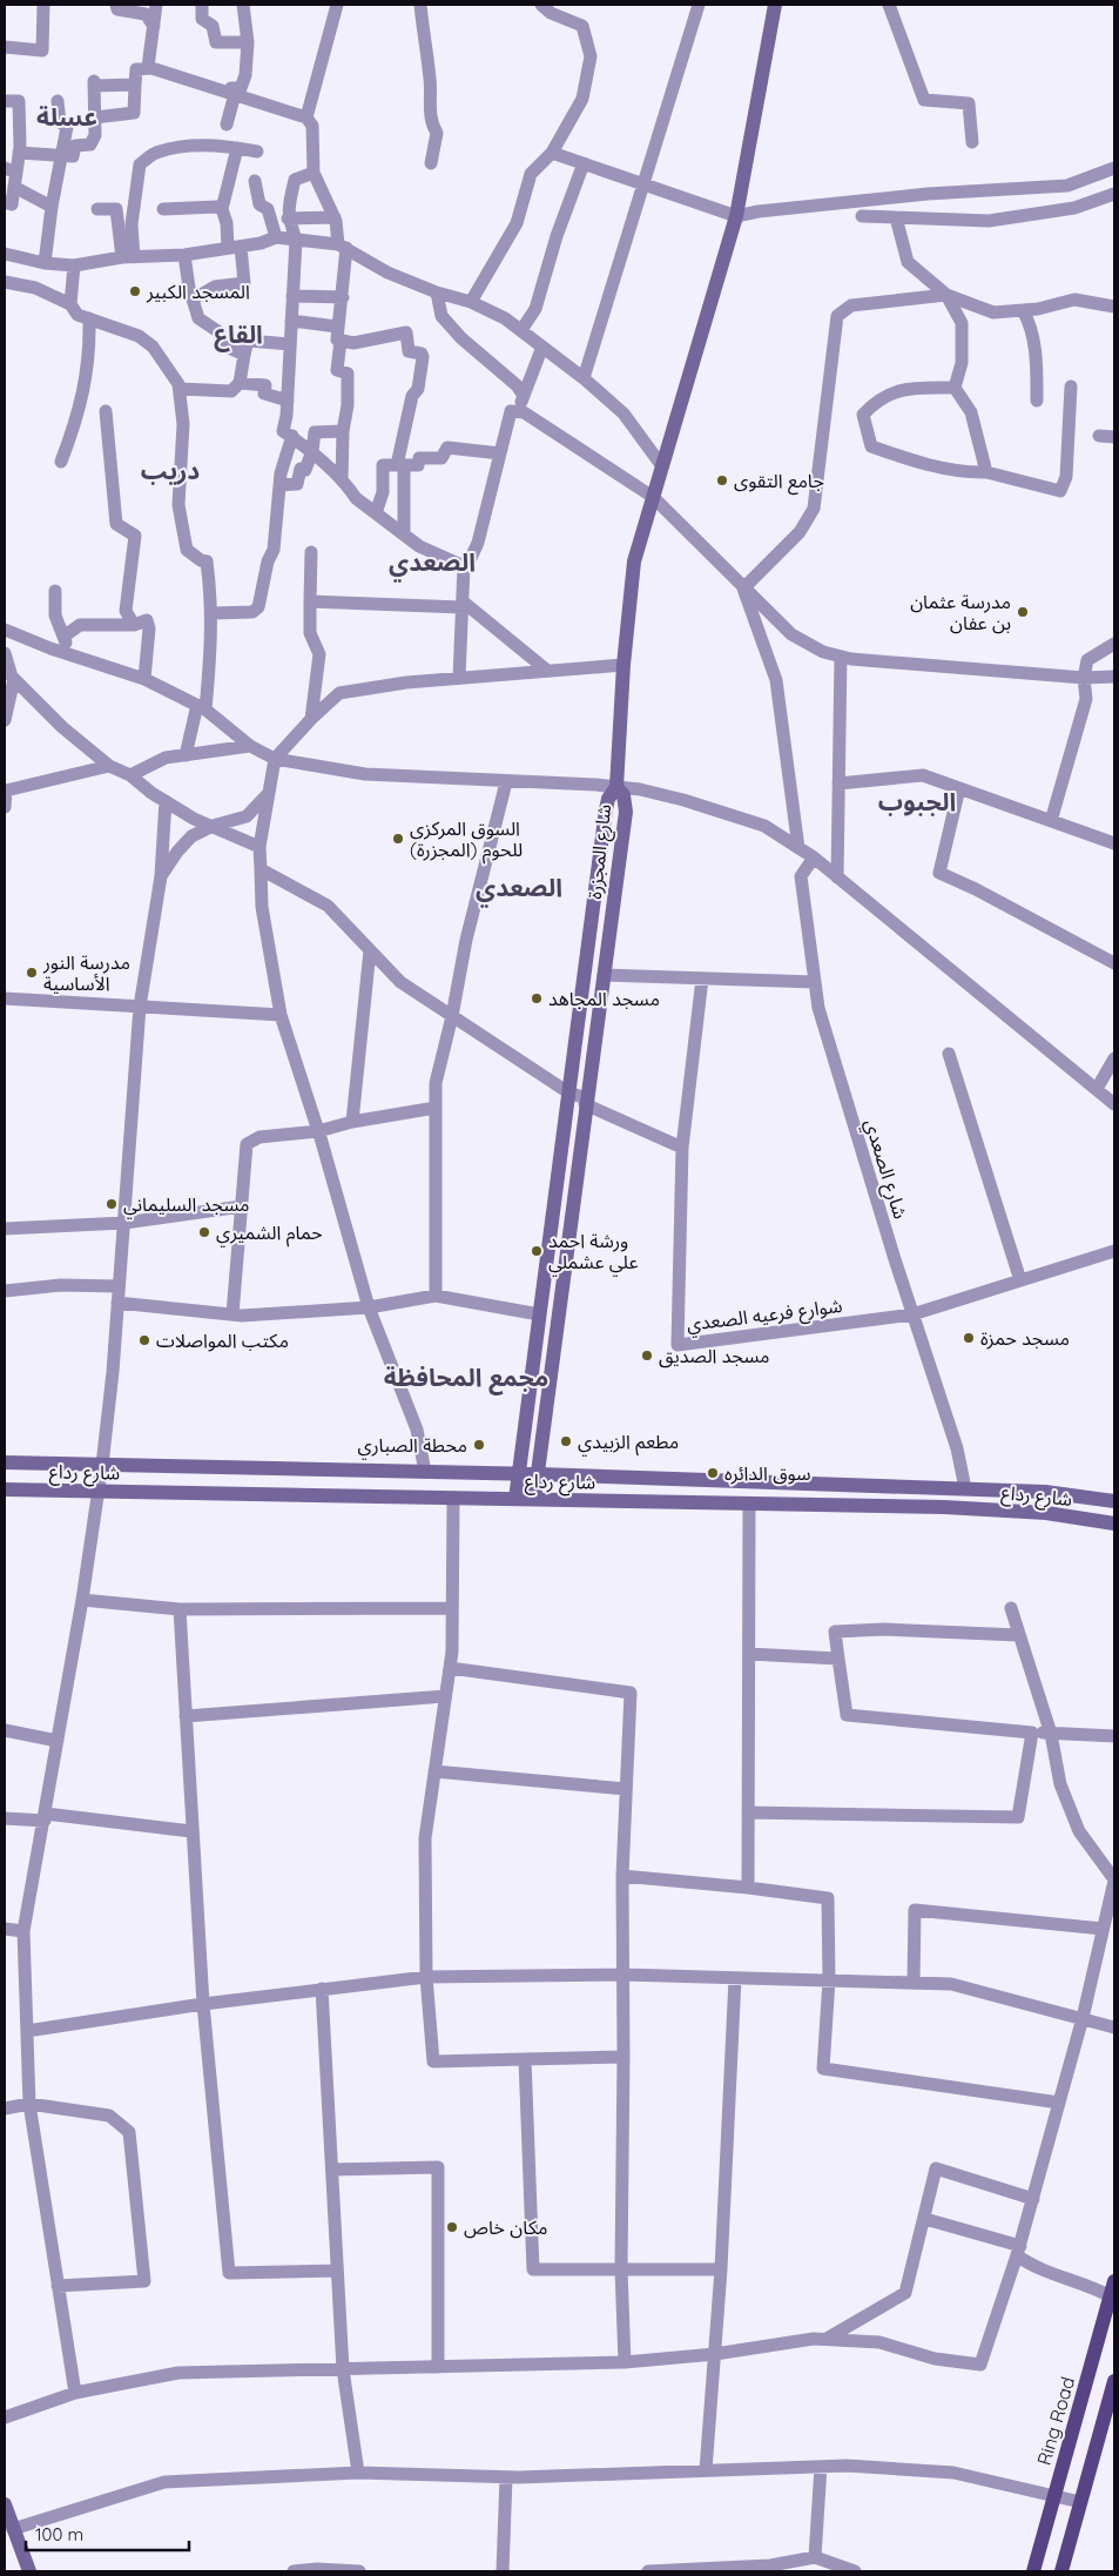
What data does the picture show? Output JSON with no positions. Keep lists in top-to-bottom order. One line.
{"streets":{"main road":["Ring Road"],"street":["شارع المجزرة","شارع الصعدي","شوارع فرعيه الصعدي","شارع رداع"]},"crossings":[["شارع المجزرة","شارع رداع"],["شارع الصعدي","شوارع فرعيه الصعدي"],["شارع الصعدي","شارع رداع"]],"districts":["عسلة","القاع","دريب","الصعدي","الجبوب","الصعدي","مجمع المحافظة"],"places":["المسجد الكبير","جامع التقوى","مدرسة عثمان بن عفان","السوق المركزي للحوم (المجزرة)","مدرسة النور الأساسية","مسجد المجاهد","مسجد السليماني","حمام الشميري","ورشة احمد علي عشملي","مسجد حمزة","مكتب المواصلات","مسجد الصديق","مطعم الزبيدي","محطة الصباري","سوق الدائره","مكان خاص"],"scale_bar":"100 m"}
